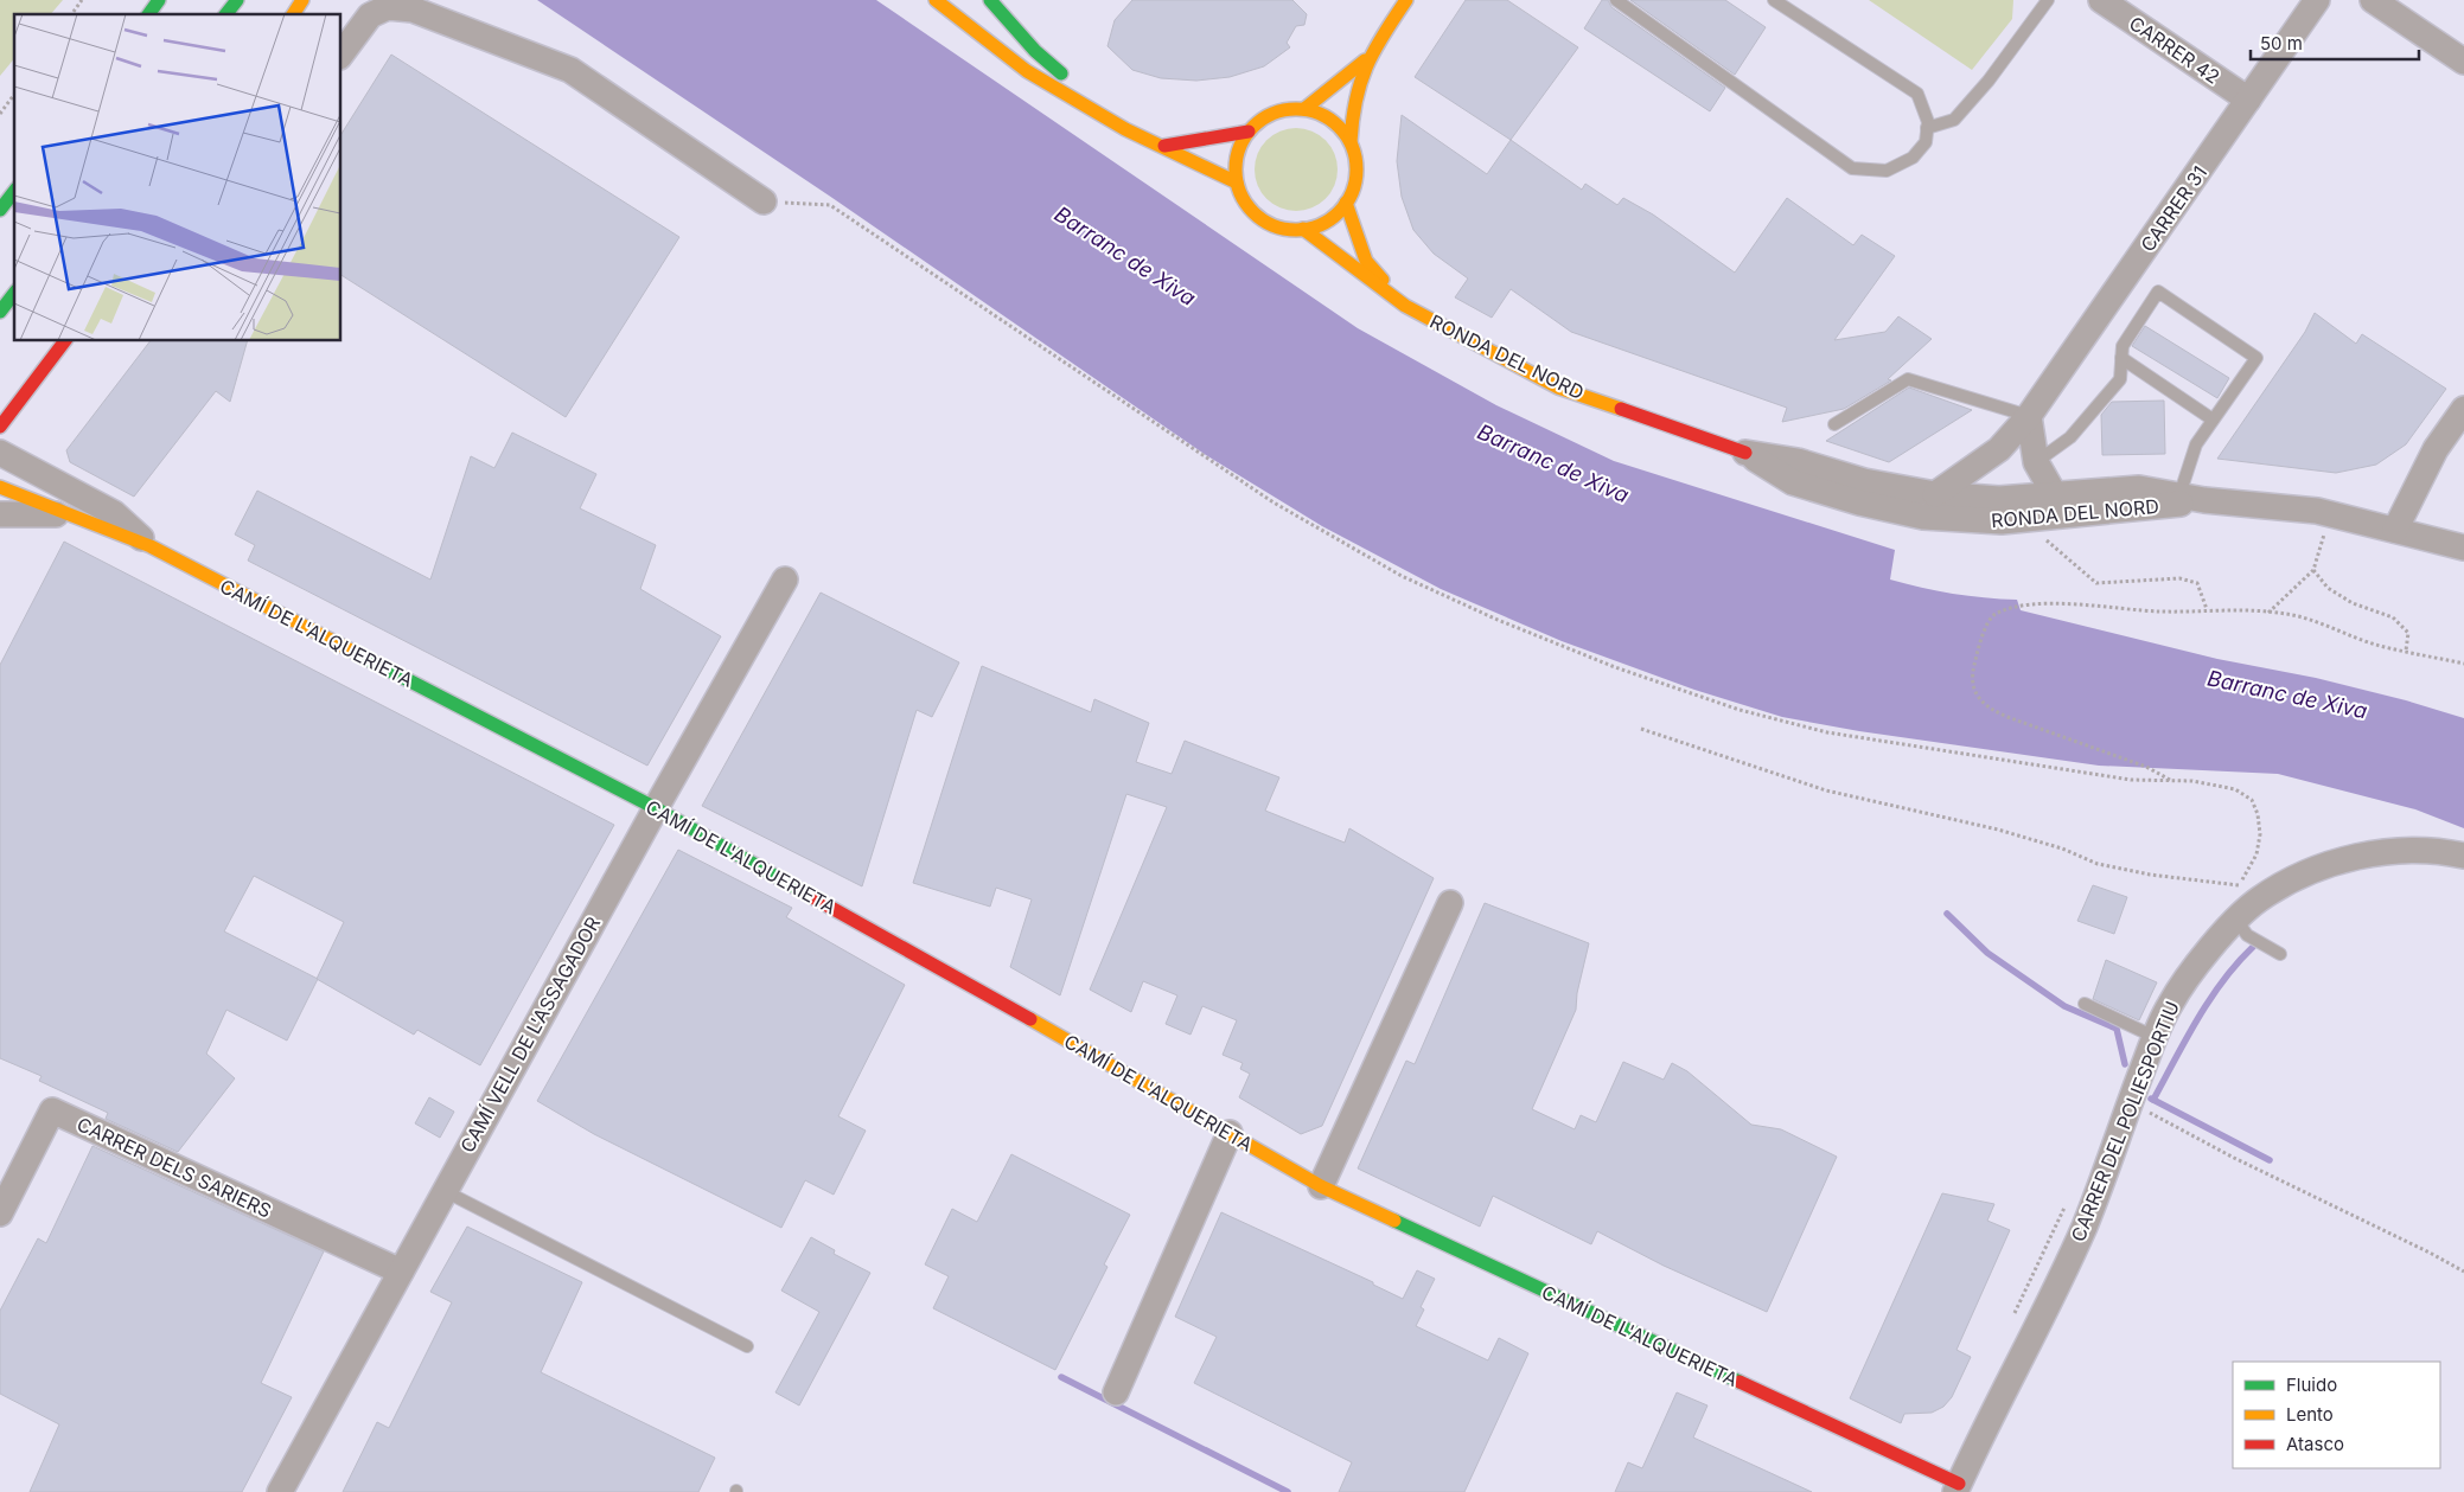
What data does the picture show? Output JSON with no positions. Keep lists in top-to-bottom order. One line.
{"streets":{"main road":["RONDA DEL NORD","CAMÍ DE L'ALQUERIETA"],"street":["CARRER 42","CARRER 31","CAMÍ VELL DE L'ASSAGADOR","CARRER DEL POLIESPORTIU","CARRER DELS SARIERS"]},"crossings":[["CARRER 42","CARRER 31"],["CARRER 31","RONDA DEL NORD"],["CAMÍ DE L'ALQUERIETA","CAMÍ VELL DE L'ASSAGADOR"],["CAMÍ DE L'ALQUERIETA","CARRER DEL POLIESPORTIU"],["CAMÍ VELL DE L'ASSAGADOR","CARRER DELS SARIERS"]],"water":["Barranc de Xiva"],"legend":["Fluido","Lento","Atasco"],"scale_bar":"50 m"}
